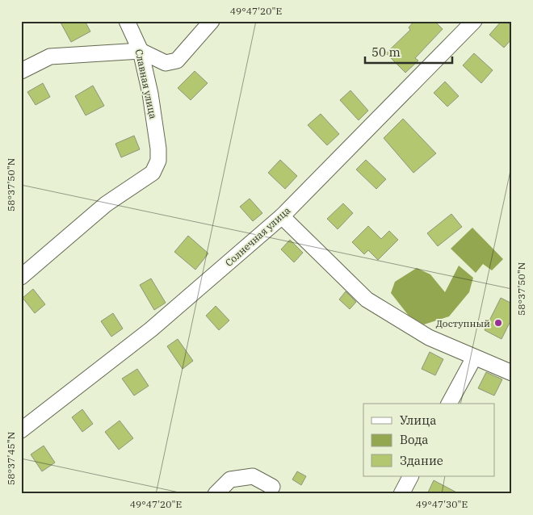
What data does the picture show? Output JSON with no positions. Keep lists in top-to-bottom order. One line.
{"streets":{"street":["Славная улица","Солнечная улица"]},"places":["Доступный"],"legend":["Улица","Вода","Здание"],"scale_bar":"50 m","coordinates":["49°47'20\"E","58°37'50\"N","58°37'45\"N","49°47'30\"E"]}
